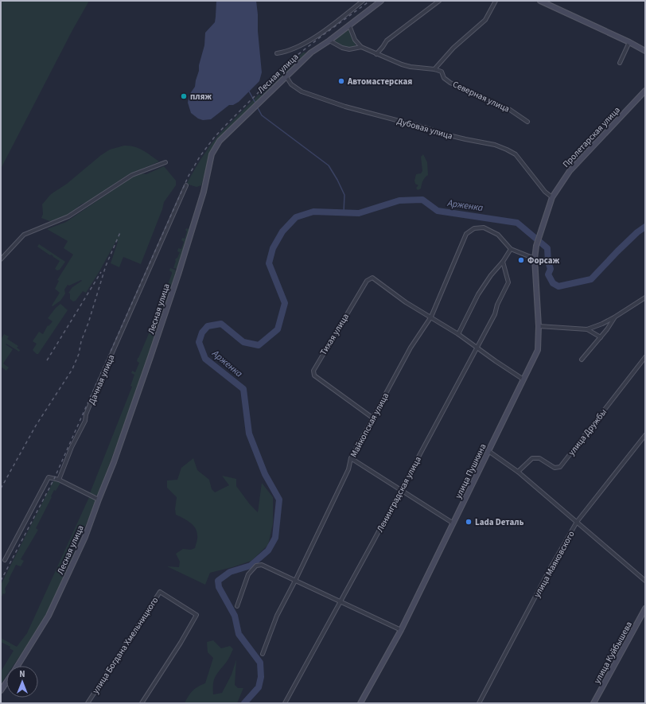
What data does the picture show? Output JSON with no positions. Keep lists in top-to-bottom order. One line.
{"streets":{"street":["Лесная улица","Северная улица","Дубовая улица","Пролетарская улица","Тихая улица","Дачная улица","Майкопская улица","улица Дружбы","улица Пушкина","Ленинградская улица","улица Маяковского","улица Богдана Хмельницкого","улица Куйбышева"]},"crossings":[["Лесная улица","Дубовая улица"],["Дубовая улица","Пролетарская улица"],["Пролетарская улица","улица Пушкина"],["Тихая улица","Майкопская улица"]],"water":["Арженка"],"places":["Автомастерская","пляж","Форсаж","Lada Dеталь"],"north":"top"}
